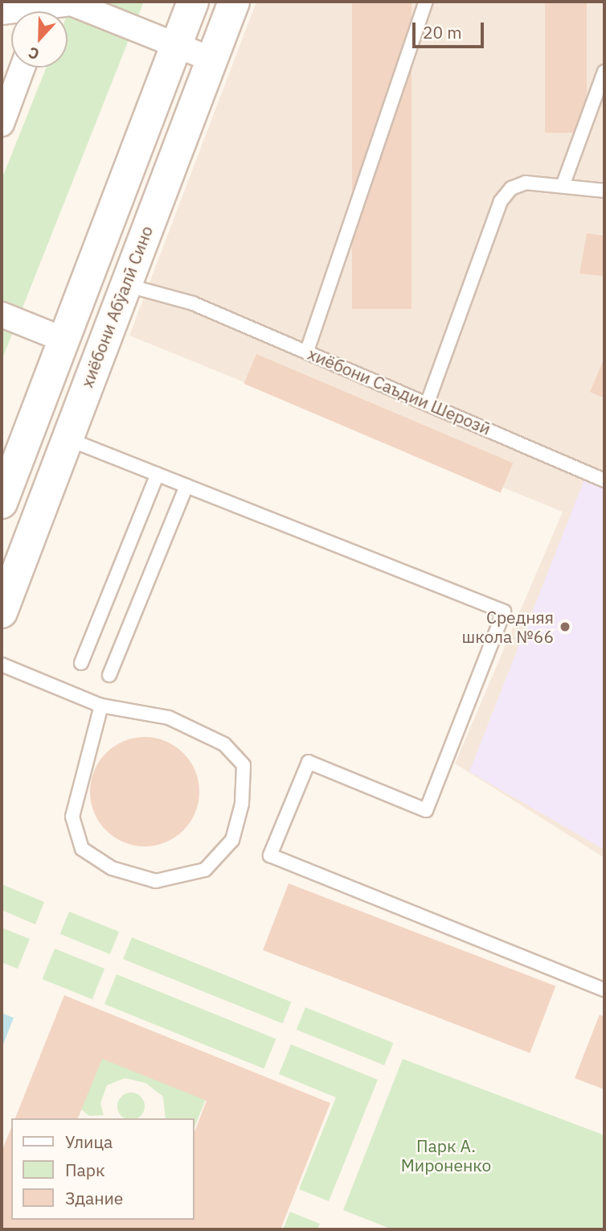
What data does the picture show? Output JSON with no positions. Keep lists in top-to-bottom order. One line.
{"streets":{"main road":["хиёбони Абӯалӣ Сино"],"lane":["хиёбони Саъдии Шерозӣ"]},"crossings":[["хиёбони Абӯалӣ Сино","хиёбони Саъдии Шерозӣ"]],"parks":["Парк А. Мироненко"],"places":["Средняя школа №66"],"legend":["Улица","Парк","Здание"],"scale_bar":"20 m","north":"bottom"}
